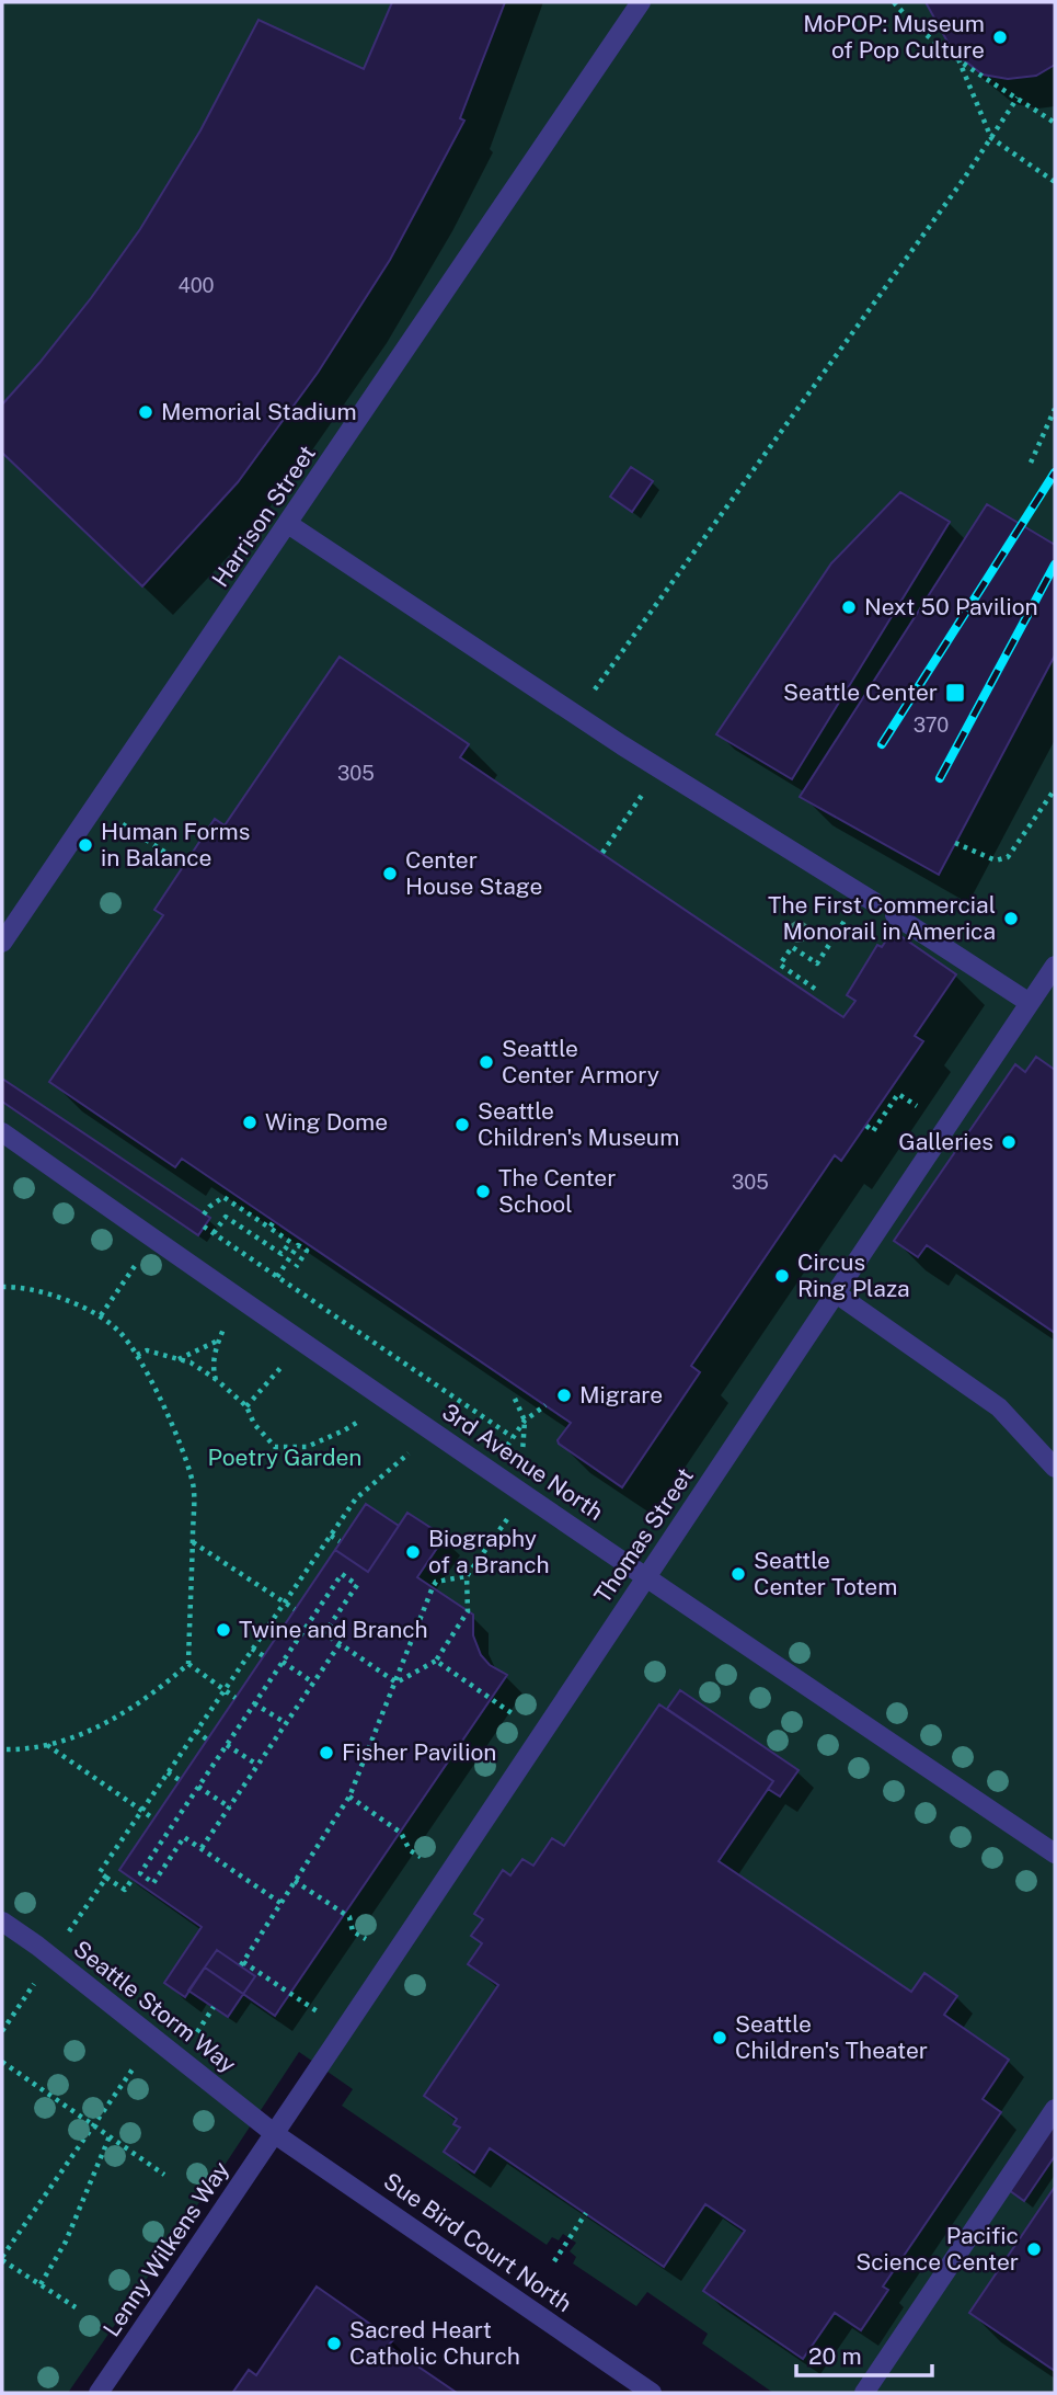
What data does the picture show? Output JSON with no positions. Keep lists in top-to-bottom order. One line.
{"streets":{"street":["Harrison Street","3rd Avenue North","Thomas Street","Seattle Storm Way","Sue Bird Court North","Lenny Wilkens Way"]},"crossings":[["3rd Avenue North","Thomas Street"],["Thomas Street","Seattle Storm Way"],["Thomas Street","Sue Bird Court North"],["Thomas Street","Lenny Wilkens Way"],["Seattle Storm Way","Sue Bird Court North"],["Seattle Storm Way","Lenny Wilkens Way"],["Sue Bird Court North","Lenny Wilkens Way"]],"parks":["Poetry Garden"],"places":{"other":["MoPOP: Museum of Pop Culture","Memorial Stadium","Next 50 Pavilion","Human Forms in Balance","Center House Stage","The First Commercial Monorail in America","Seattle Center Armory","Wing Dome","Seattle Children's Museum","Galleries","The Center School","Circus Ring Plaza","Migrare","Biography of a Branch","Seattle Center Totem","Twine and Branch","Fisher Pavilion","Seattle Children's Theater","Pacific Science Center","Sacred Heart Catholic Church"],"transit":["Seattle Center"]},"house_numbers":["400","370","305","305"],"scale_bar":"20 m"}
